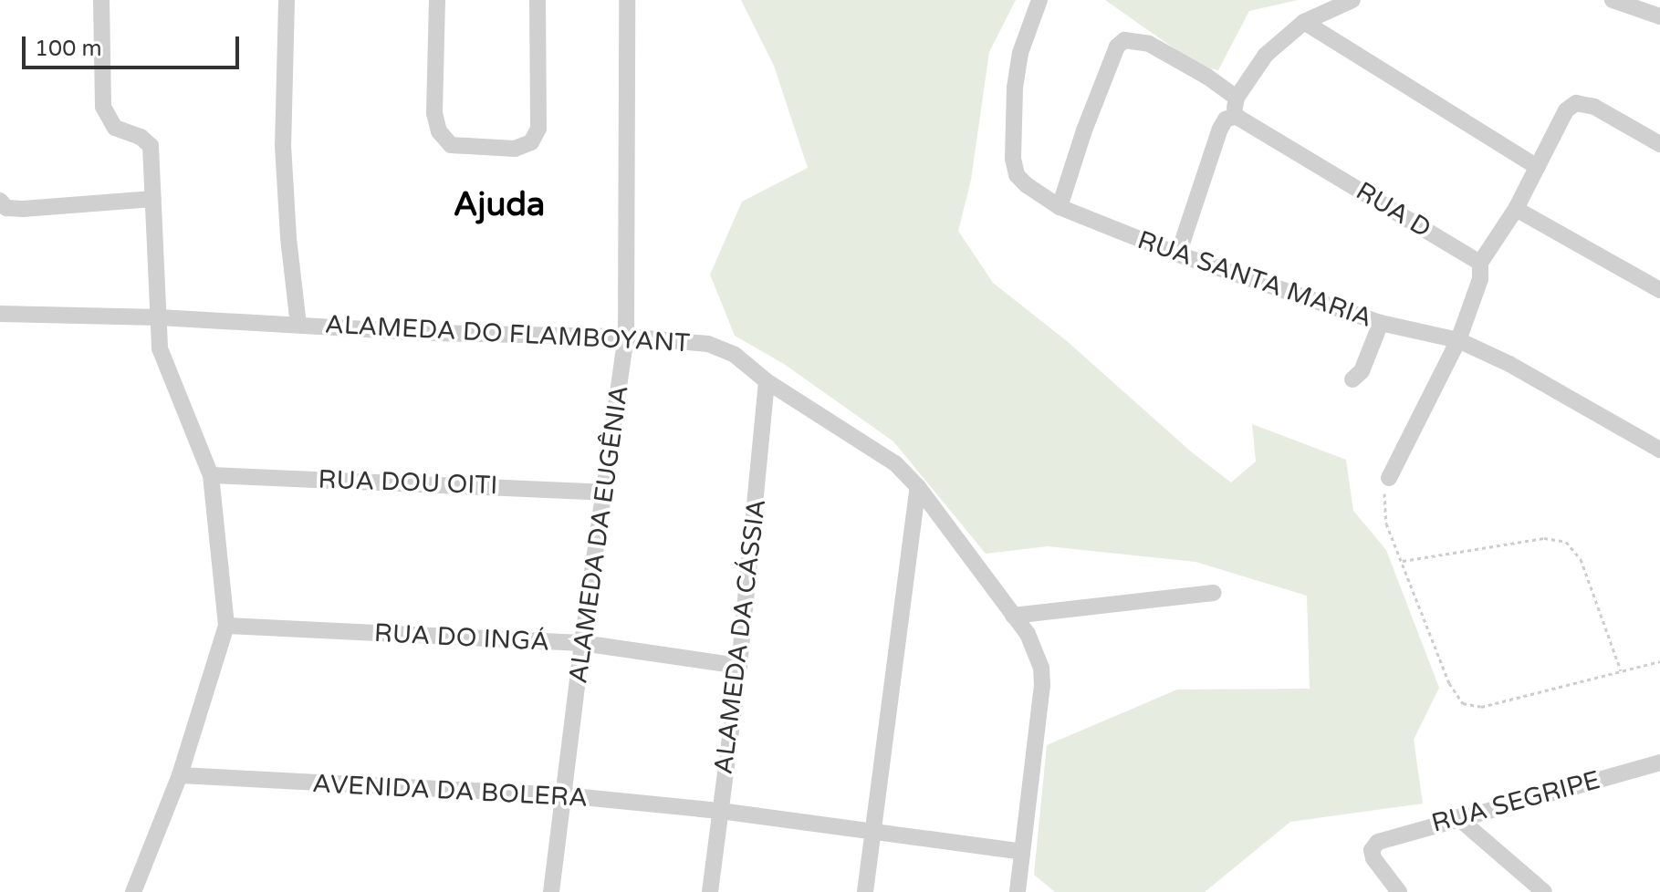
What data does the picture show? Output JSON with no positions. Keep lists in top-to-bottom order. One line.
{"streets":{"street":["RUA D","RUA SANTA MARIA","ALAMEDA DO FLAMBOYANT","RUA DOU OITI","ALAMEDA DA EUGÊNIA","ALAMEDA DA CÁSSIA","RUA DO INGÁ","AVENIDA DA BOLERA","RUA SEGRIPE"]},"crossings":[["ALAMEDA DO FLAMBOYANT","ALAMEDA DA EUGÊNIA"],["ALAMEDA DO FLAMBOYANT","ALAMEDA DA CÁSSIA"],["ALAMEDA DO FLAMBOYANT","AVENIDA DA BOLERA"],["RUA DOU OITI","ALAMEDA DA EUGÊNIA"],["ALAMEDA DA EUGÊNIA","RUA DO INGÁ"],["ALAMEDA DA EUGÊNIA","AVENIDA DA BOLERA"],["ALAMEDA DA CÁSSIA","RUA DO INGÁ"],["ALAMEDA DA CÁSSIA","AVENIDA DA BOLERA"]],"districts":["Ajuda"],"scale_bar":"100 m"}
